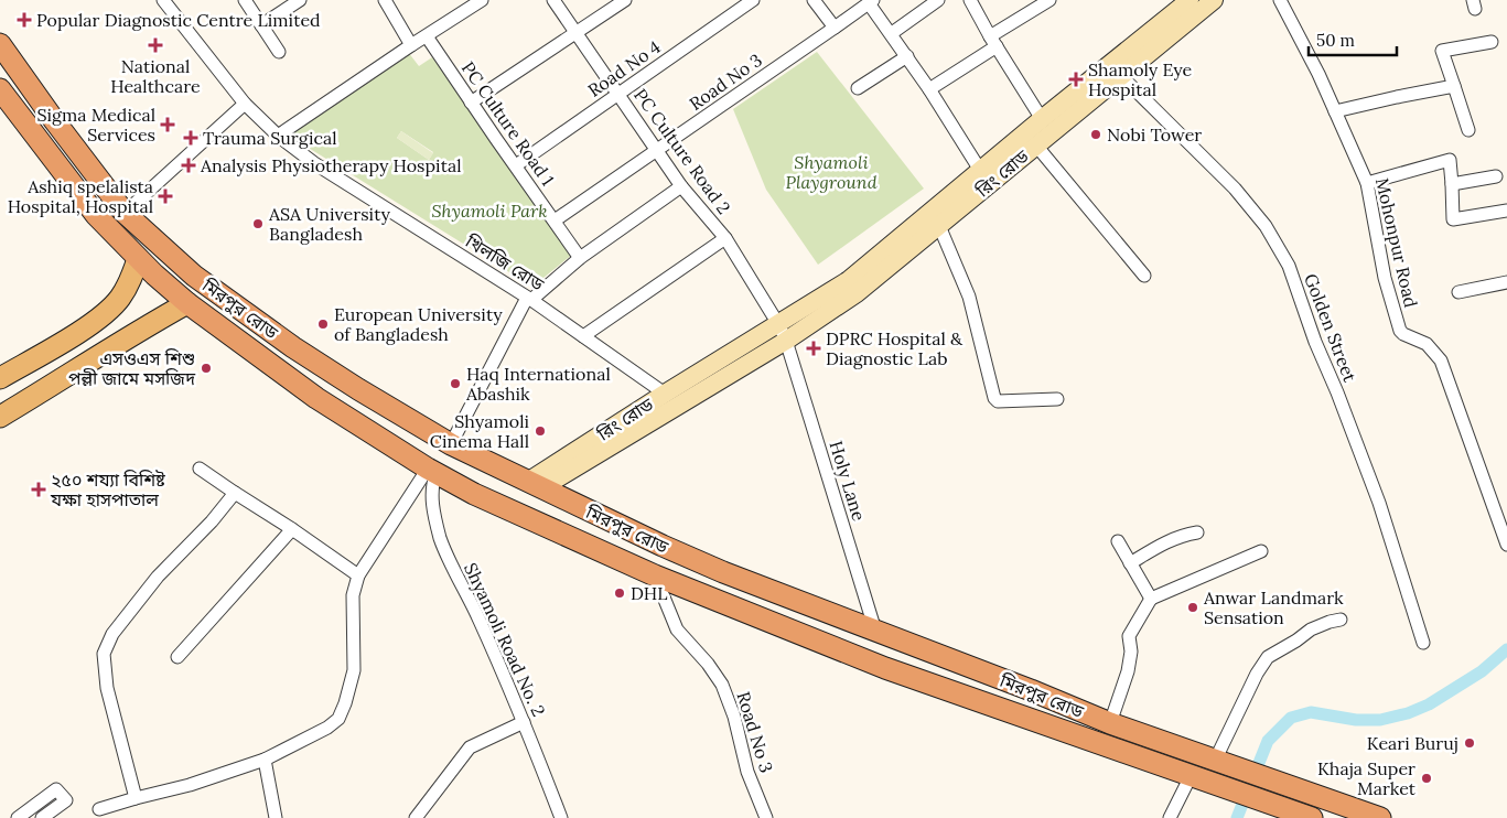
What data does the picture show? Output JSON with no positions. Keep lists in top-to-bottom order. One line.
{"streets":{"highway":["মিরপুর রোড"],"main road":["রিং রোড"],"street":["Road No 4","Road No 3","PC Culture Road 1","PC Culture Road 2","Mohonpur Road","খিলজি রোড","Golden Street","Holy Lane","Shyamoli Road No. 2"]},"crossings":[["Road No 4","PC Culture Road 1"],["Road No 4","PC Culture Road 2"],["Road No 3","PC Culture Road 1"],["Road No 3","PC Culture Road 2"],["Road No 3","মিরপুর রোড"],["PC Culture Road 2","রিং রোড"],["PC Culture Road 2","Holy Lane"],["রিং রোড","খিলজি রোড"],["রিং রোড","মিরপুর রোড"],["রিং রোড","Golden Street"],["রিং রোড","Holy Lane"],["মিরপুর রোড","Holy Lane"],["মিরপুর রোড","Shyamoli Road No. 2"]],"parks":["Shyamoli Playground","Shyamoli Park"],"places":{"health":["Popular Diagnostic Centre Limited","National Healthcare","Shamoly Eye Hospital","Sigma Medical Services","Trauma Surgical","Analysis Physiotherapy Hospital","Ashiq spelalista Hospital, Hospital","DPRC Hospital & Diagnostic Lab","২৫০ শয্যা বিশিষ্ট যক্ষা হাসপাতাল"],"other":["Nobi Tower","ASA University Bangladesh","European University of Bangladesh","এসওএস শিশু পল্লী জামে মসজিদ","Haq International Abashik","Shyamoli Cinema Hall","DHL","Anwar Landmark Sensation","Keari Buruj","Khaja Super Market"]},"scale_bar":"50 m"}
